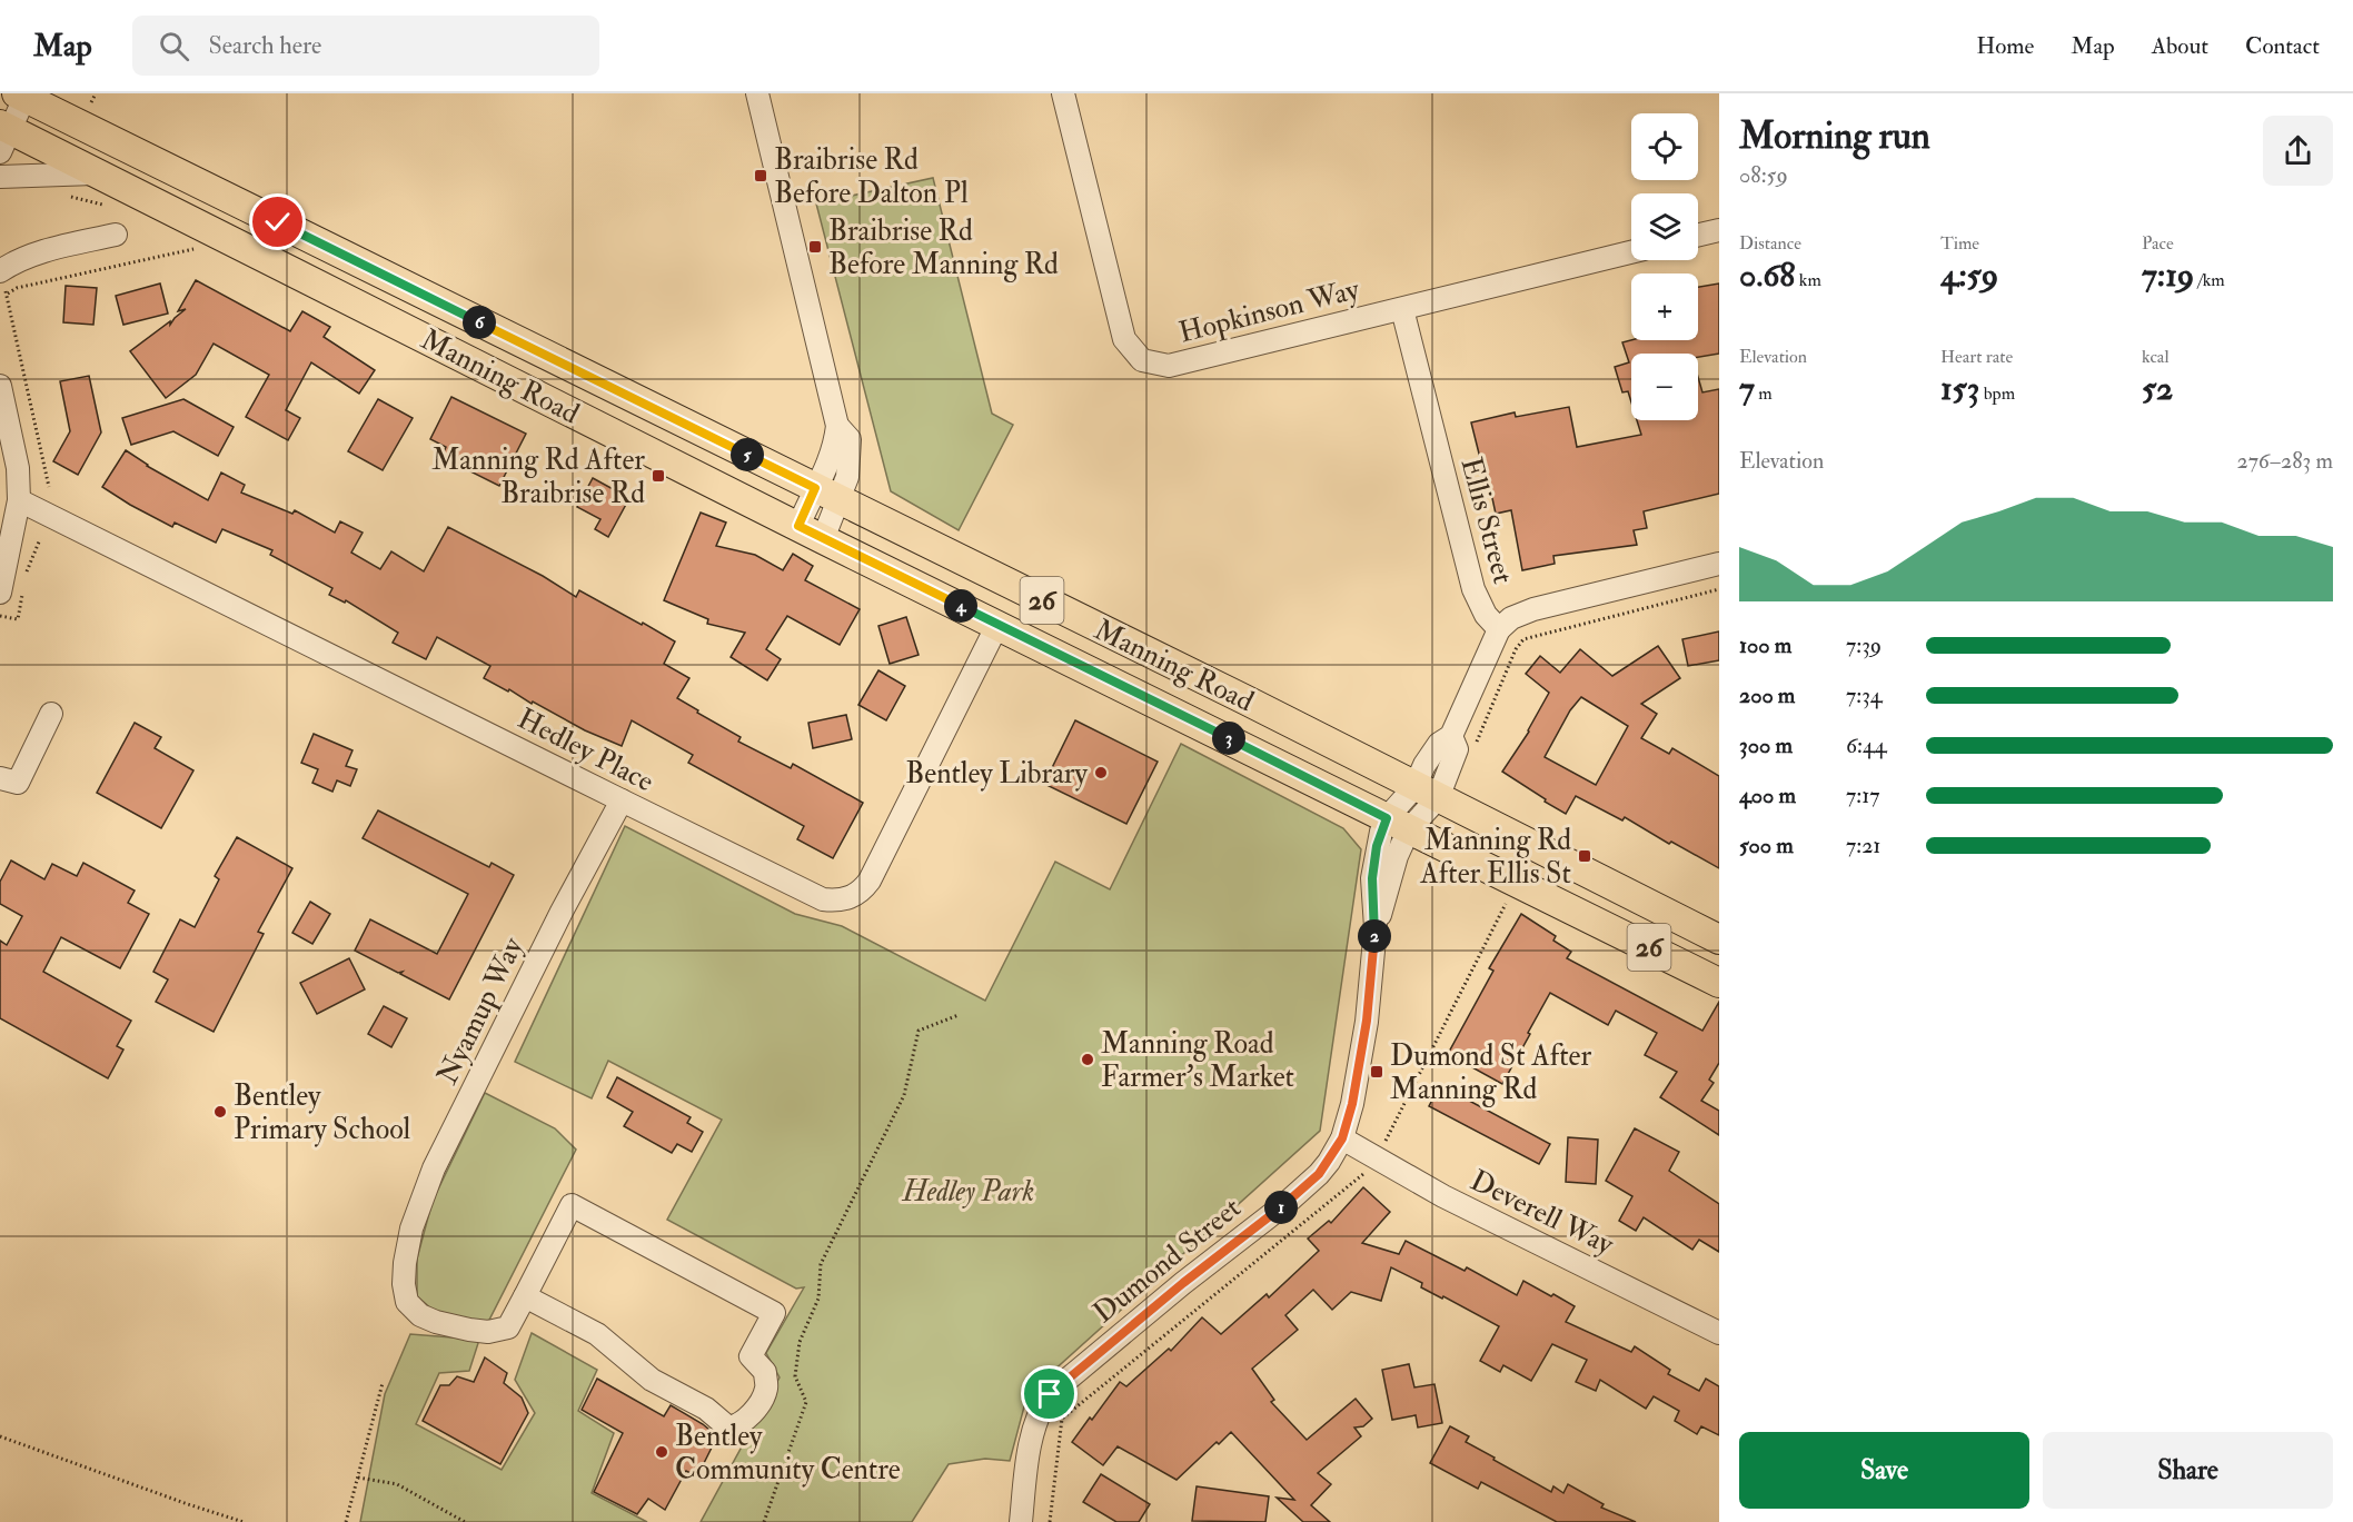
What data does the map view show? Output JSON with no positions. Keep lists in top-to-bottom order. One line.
{"streets":{"main road":["Manning Road","26"],"street":["Hopkinson Way","Ellis Street","Hedley Place","Nyamup Way","Deverell Way","Dumond Street"]},"crossings":[["Hopkinson Way","Ellis Street"],["Manning Road","Hedley Place"],["Manning Road","Dumond Street"],["Hedley Place","Nyamup Way"],["Deverell Way","Dumond Street"]],"parks":["Hedley Park"],"places":{"transit":["Braibrise Rd Before Dalton Pl","Braibrise Rd Before Manning Rd","Manning Rd After Braibrise Rd","Manning Rd After Ellis St","Dumond St After Manning Rd"],"other":["Bentley Library","Manning Road Farmer's Market","Bentley Primary School","Bentley Community Centre"]},"page":{"header":"Map","search":"Search here","nav":["Home","Map","About","Contact"],"heading":["Morning run","08:59"],"map_buttons":["+","−"],"stats":[["Distance","0.68 km"],["Time","4:59"],["Pace","7:19 /km"],["Elevation","7 m"],["Heart rate","153 bpm"],["kcal","52"]],"pins":["6","5","4","3","2","1"],"chart":["Elevation","276–283 m"],"list":[{"name":"100 m","note":"7:39"},{"name":"200 m","note":"7:34"},{"name":"300 m","note":"6:44"},{"name":"400 m","note":"7:17"},{"name":"500 m","note":"7:21"}],"buttons":["Save","Share"]}}
